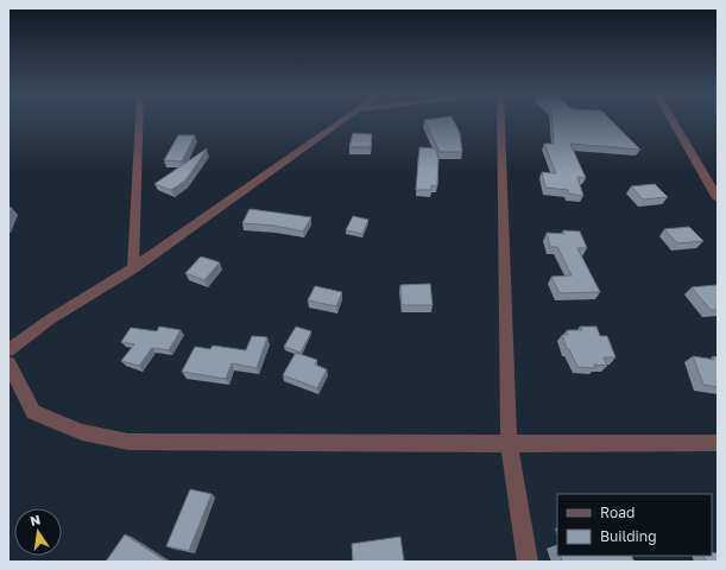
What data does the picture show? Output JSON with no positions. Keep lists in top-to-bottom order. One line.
{"legend":["Road","Building"],"north":"top"}
